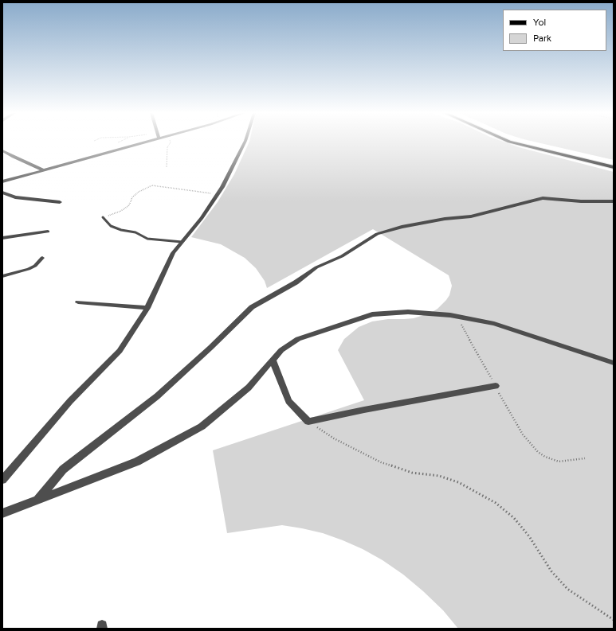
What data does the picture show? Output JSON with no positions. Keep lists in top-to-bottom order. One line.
{"legend":["Yol","Park"]}
